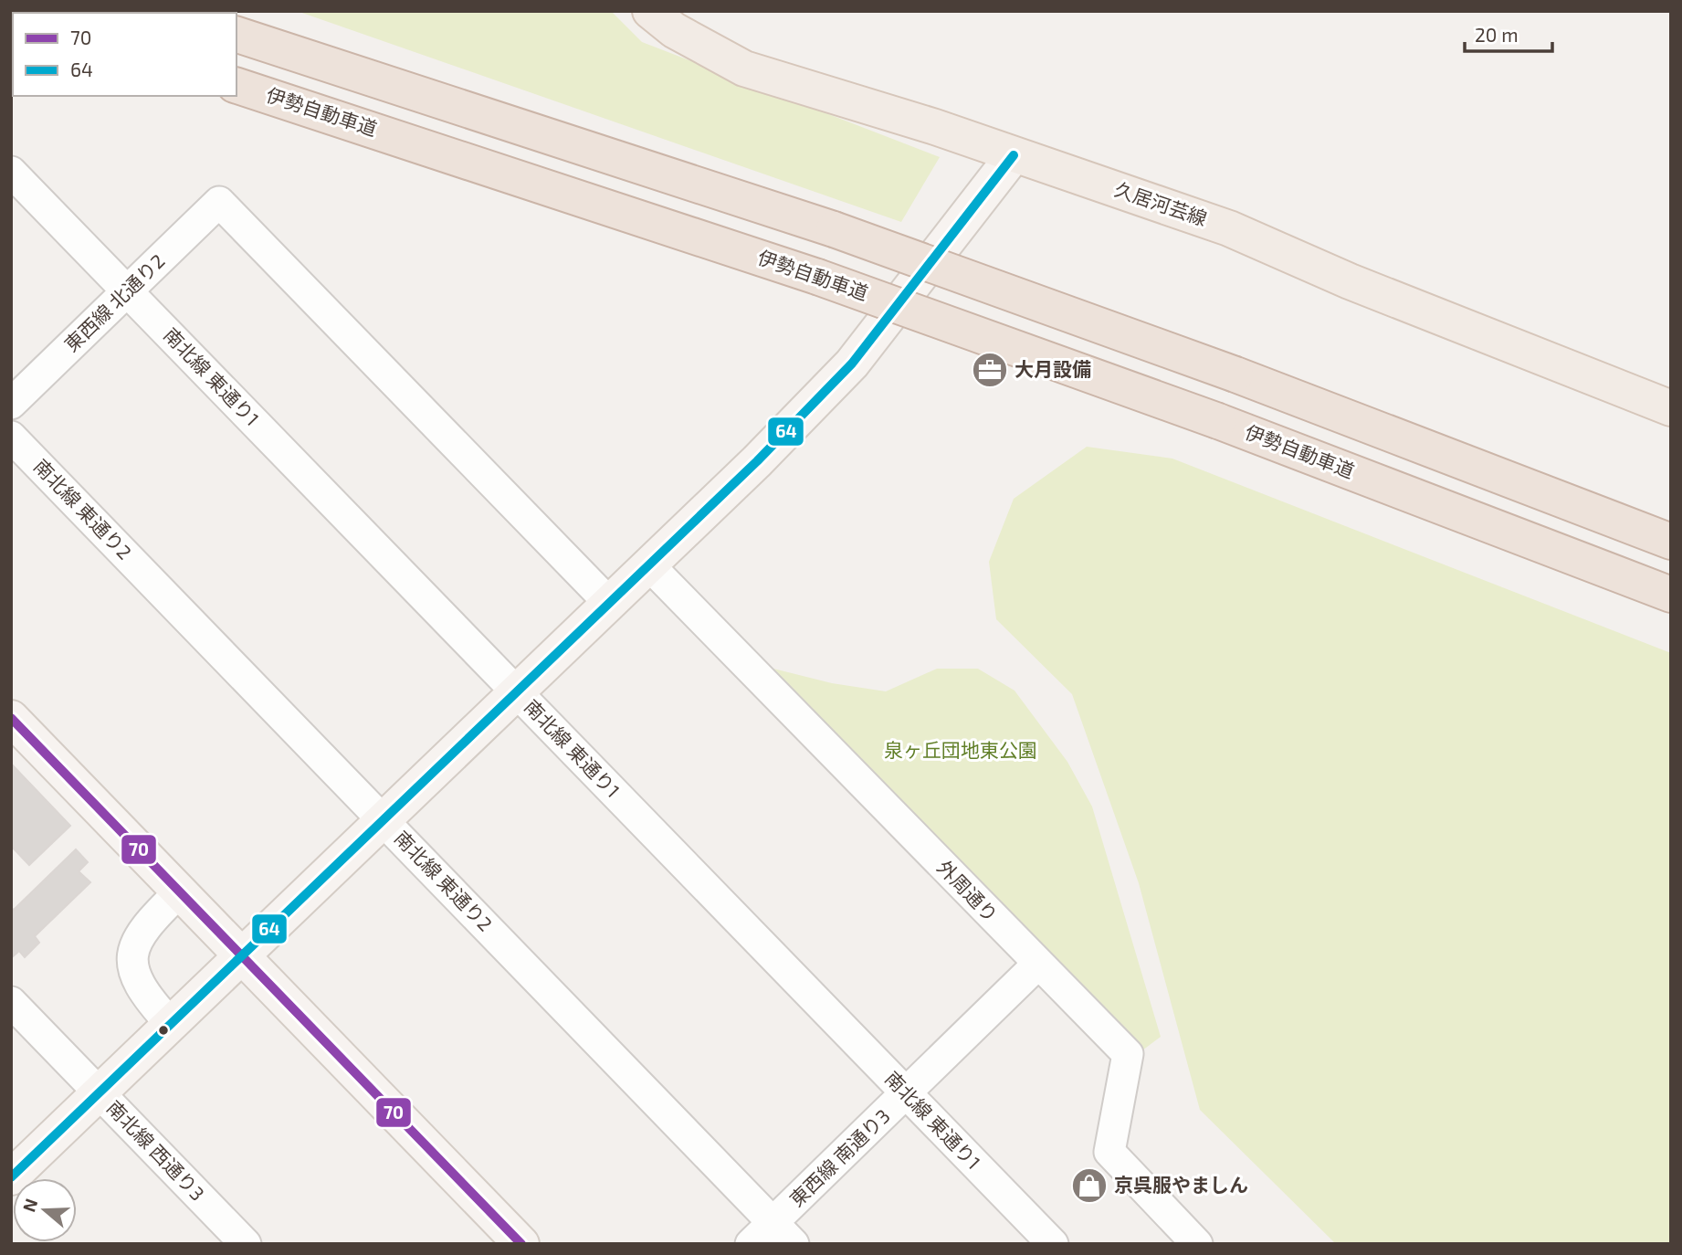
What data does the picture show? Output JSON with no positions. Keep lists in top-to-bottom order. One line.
{"streets":{"highway":["伊勢自動車道"],"main road":["久居河芸線"],"street":["東西線 北通り2","南北線 東通り1","南北線 東通り2","外周通り","南北線 西通り3","東西線 南通り3"]},"crossings":[["東西線 北通り2","南北線 東通り1"],["南北線 東通り1","東西線 南通り3"],["南北線 東通り2","東西線 南通り3"],["外周通り","東西線 南通り3"]],"parks":["泉ヶ丘団地東公園"],"places":{"office":["大月設備"],"shop":["京呉服やましん"]},"lines":["transit line 64","transit line 70"],"legend":["70","64"],"scale_bar":"20 m","north":"left"}
